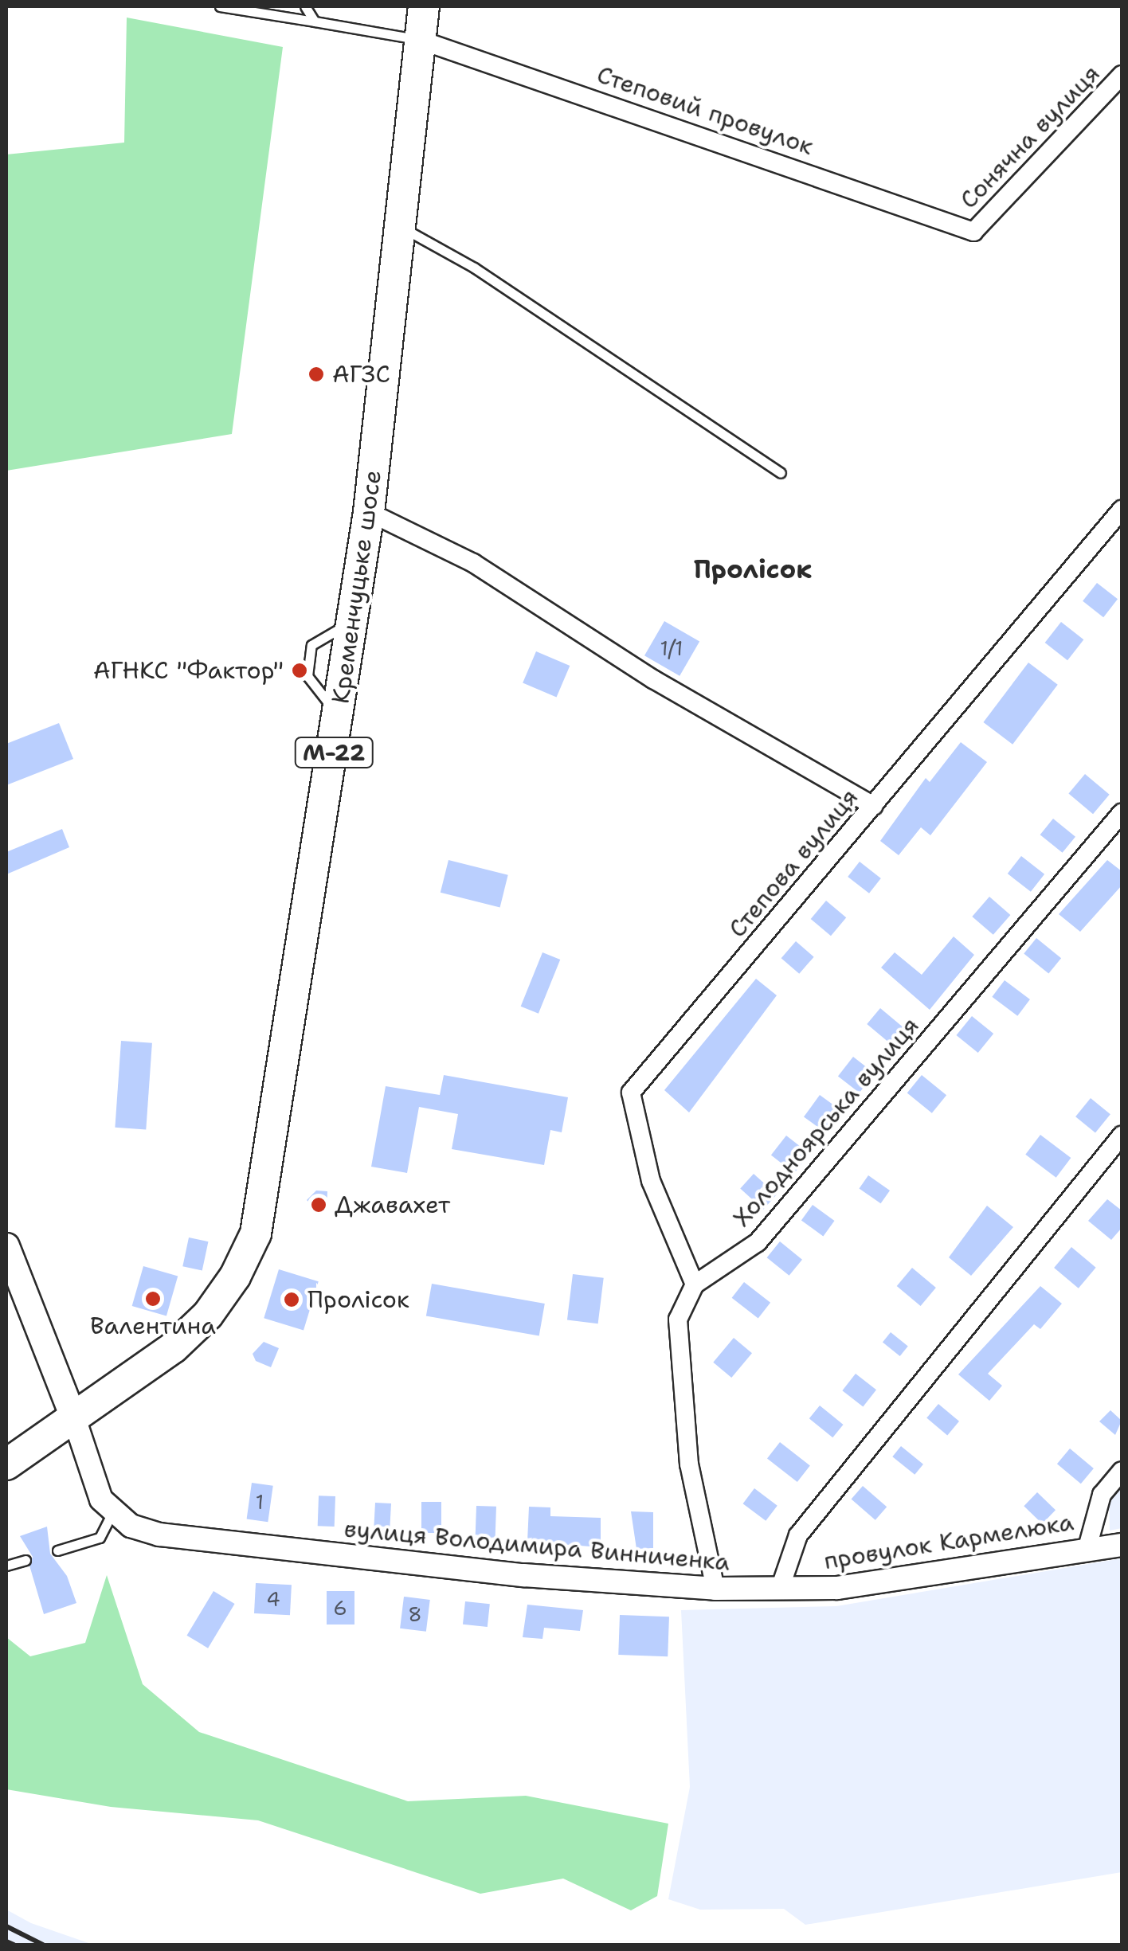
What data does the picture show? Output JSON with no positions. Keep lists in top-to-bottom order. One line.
{"streets":{"highway":["Кременчуцьке шосе","М-22"],"street":["Степовий провулок","Сонячна вулиця","Степова вулиця","Холодноярська вулиця","провулок Кармелюка","вулиця Володимира Винниченка"]},"crossings":[["Степовий провулок","Сонячна вулиця"],["Степовий провулок","Кременчуцьке шосе"],["Степова вулиця","Холодноярська вулиця"],["провулок Кармелюка","вулиця Володимира Винниченка"]],"districts":["Пролісок"],"places":["АГЗС","АГНКС \"Фактор\"","Джавахет","Валентина","Пролісок"],"house_numbers":["1/1","1","4","6","8"]}
